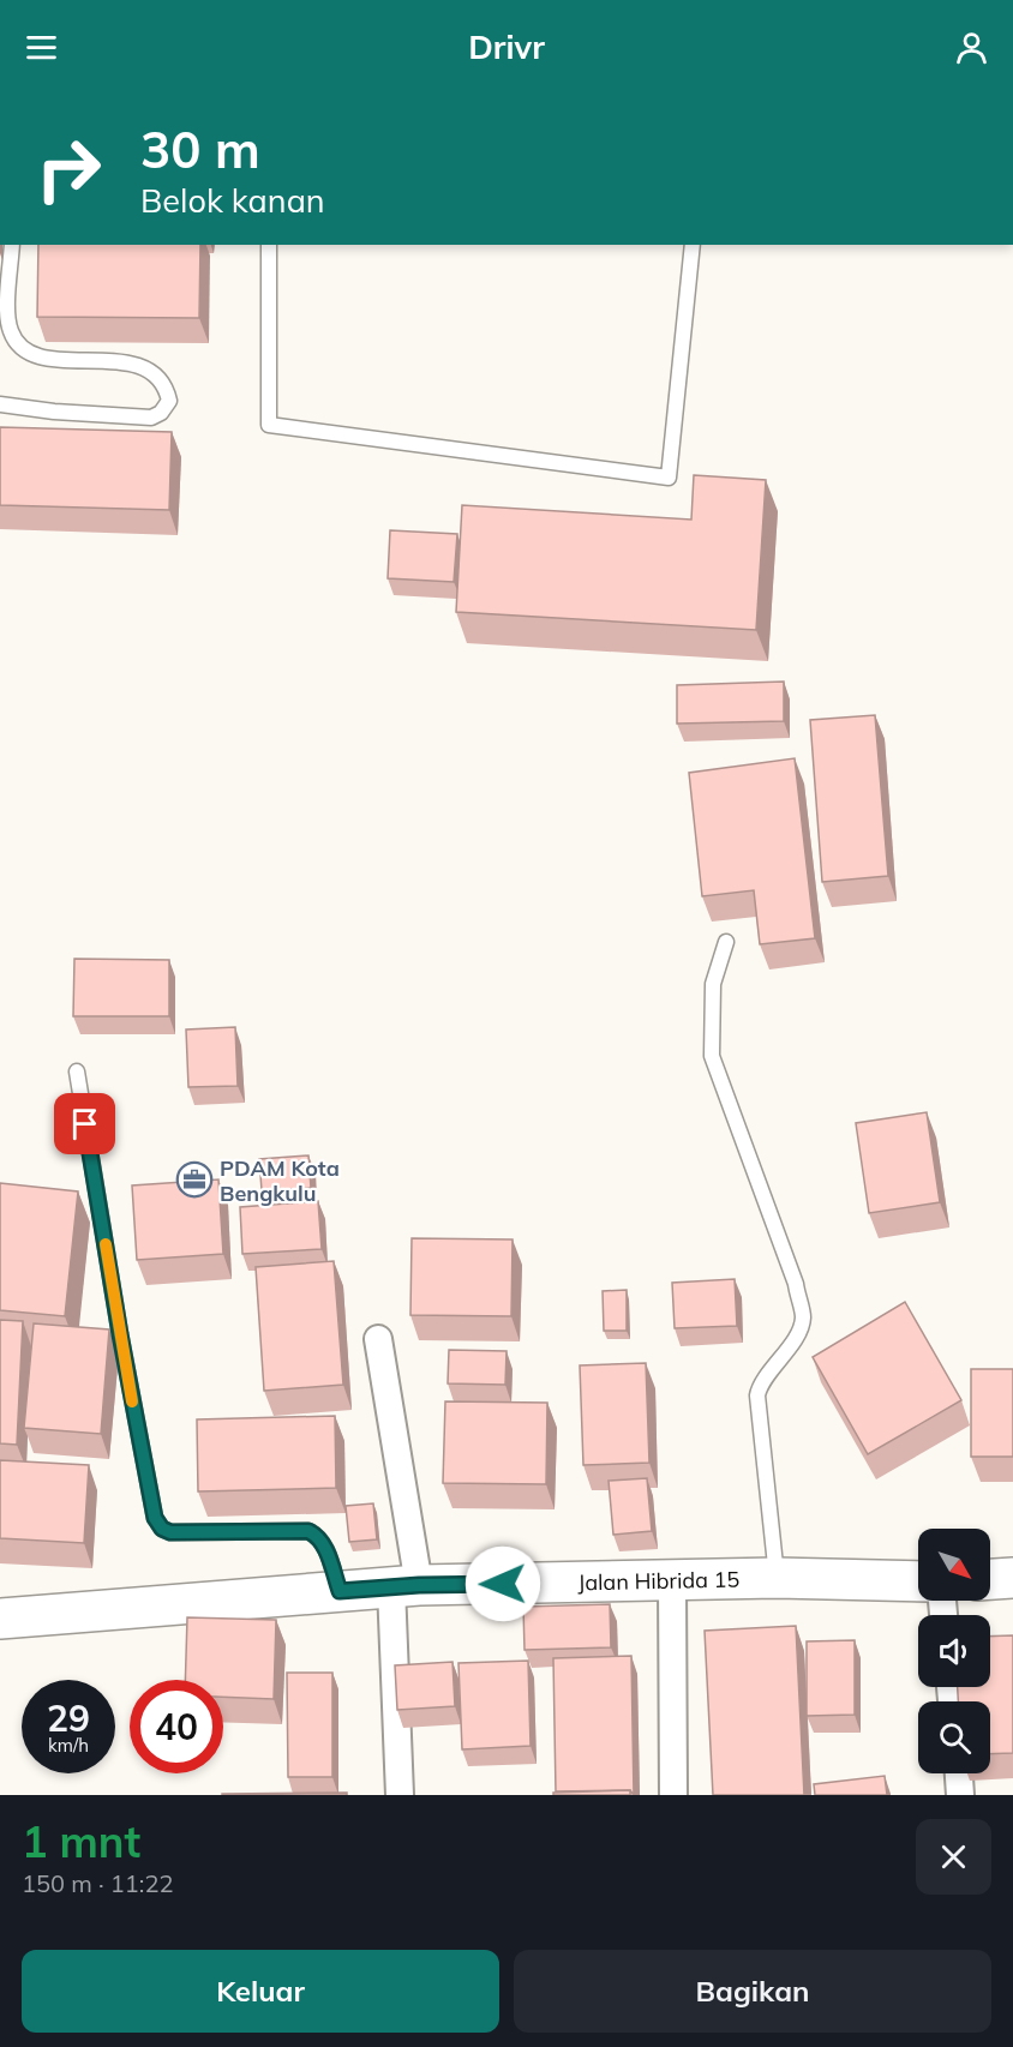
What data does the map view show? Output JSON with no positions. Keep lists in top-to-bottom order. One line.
{"streets":{"street":["Jalan Hibrida 15"]},"places":{"office":["PDAM Kota Bengkulu"]},"north":"bottom right","page":{"header":"Drivr","turn":["30 m","Belok kanan"],"speed":"29 km/h","limit":"40","heading":["1 mnt","150 m · 11:22"],"buttons":["Keluar","Bagikan"]}}
